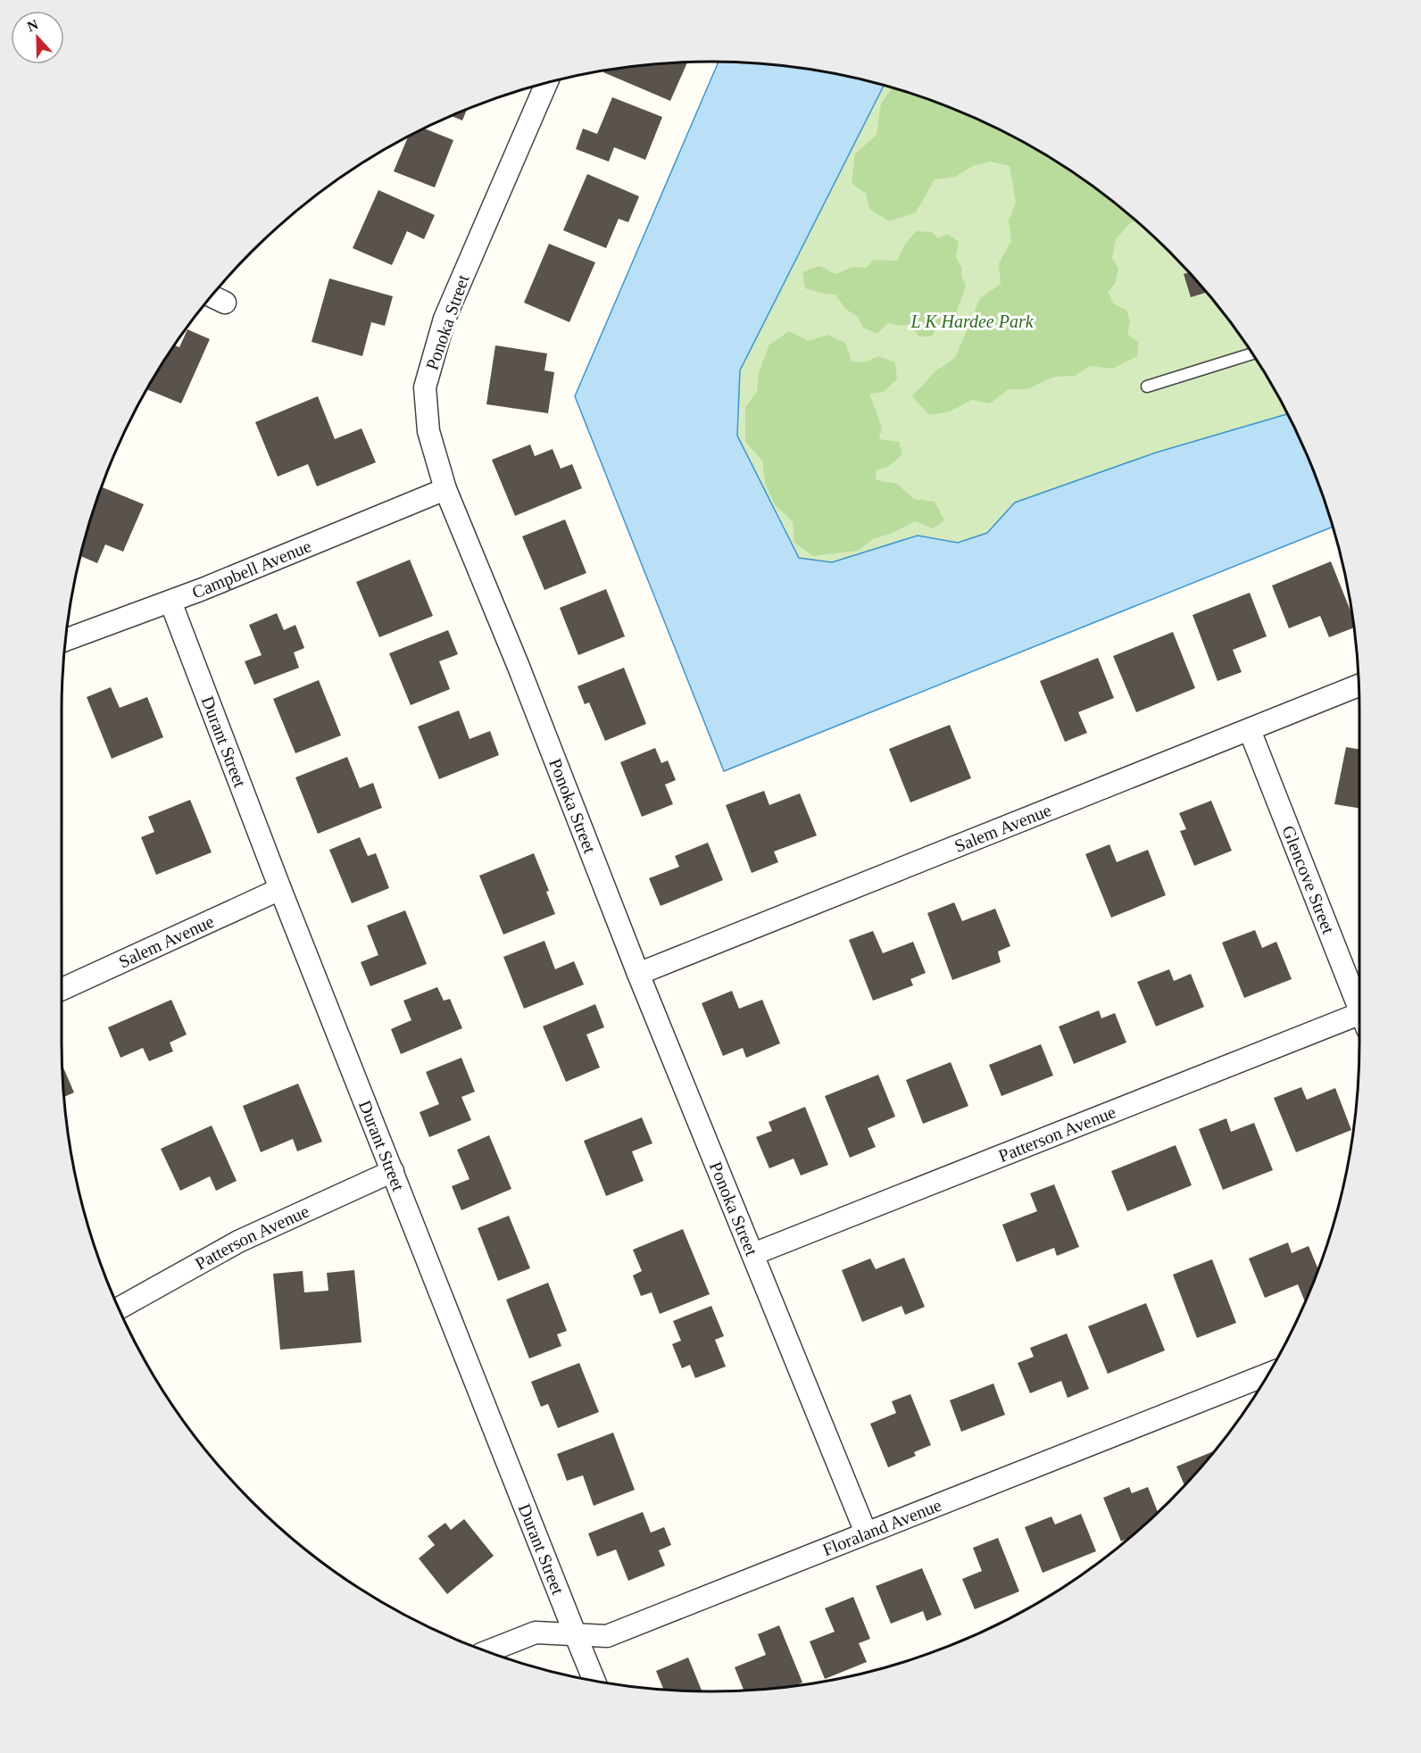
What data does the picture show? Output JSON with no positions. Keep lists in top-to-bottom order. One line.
{"streets":{"street":["Ponoka Street","Campbell Avenue","Durant Street","Salem Avenue","Glencove Street","Patterson Avenue","Floraland Avenue"]},"crossings":[["Ponoka Street","Campbell Avenue"],["Ponoka Street","Salem Avenue"],["Ponoka Street","Patterson Avenue"],["Ponoka Street","Floraland Avenue"],["Campbell Avenue","Durant Street"],["Durant Street","Salem Avenue"],["Durant Street","Patterson Avenue"],["Durant Street","Floraland Avenue"],["Salem Avenue","Glencove Street"]],"parks":["L K Hardee Park"],"north":"top"}
